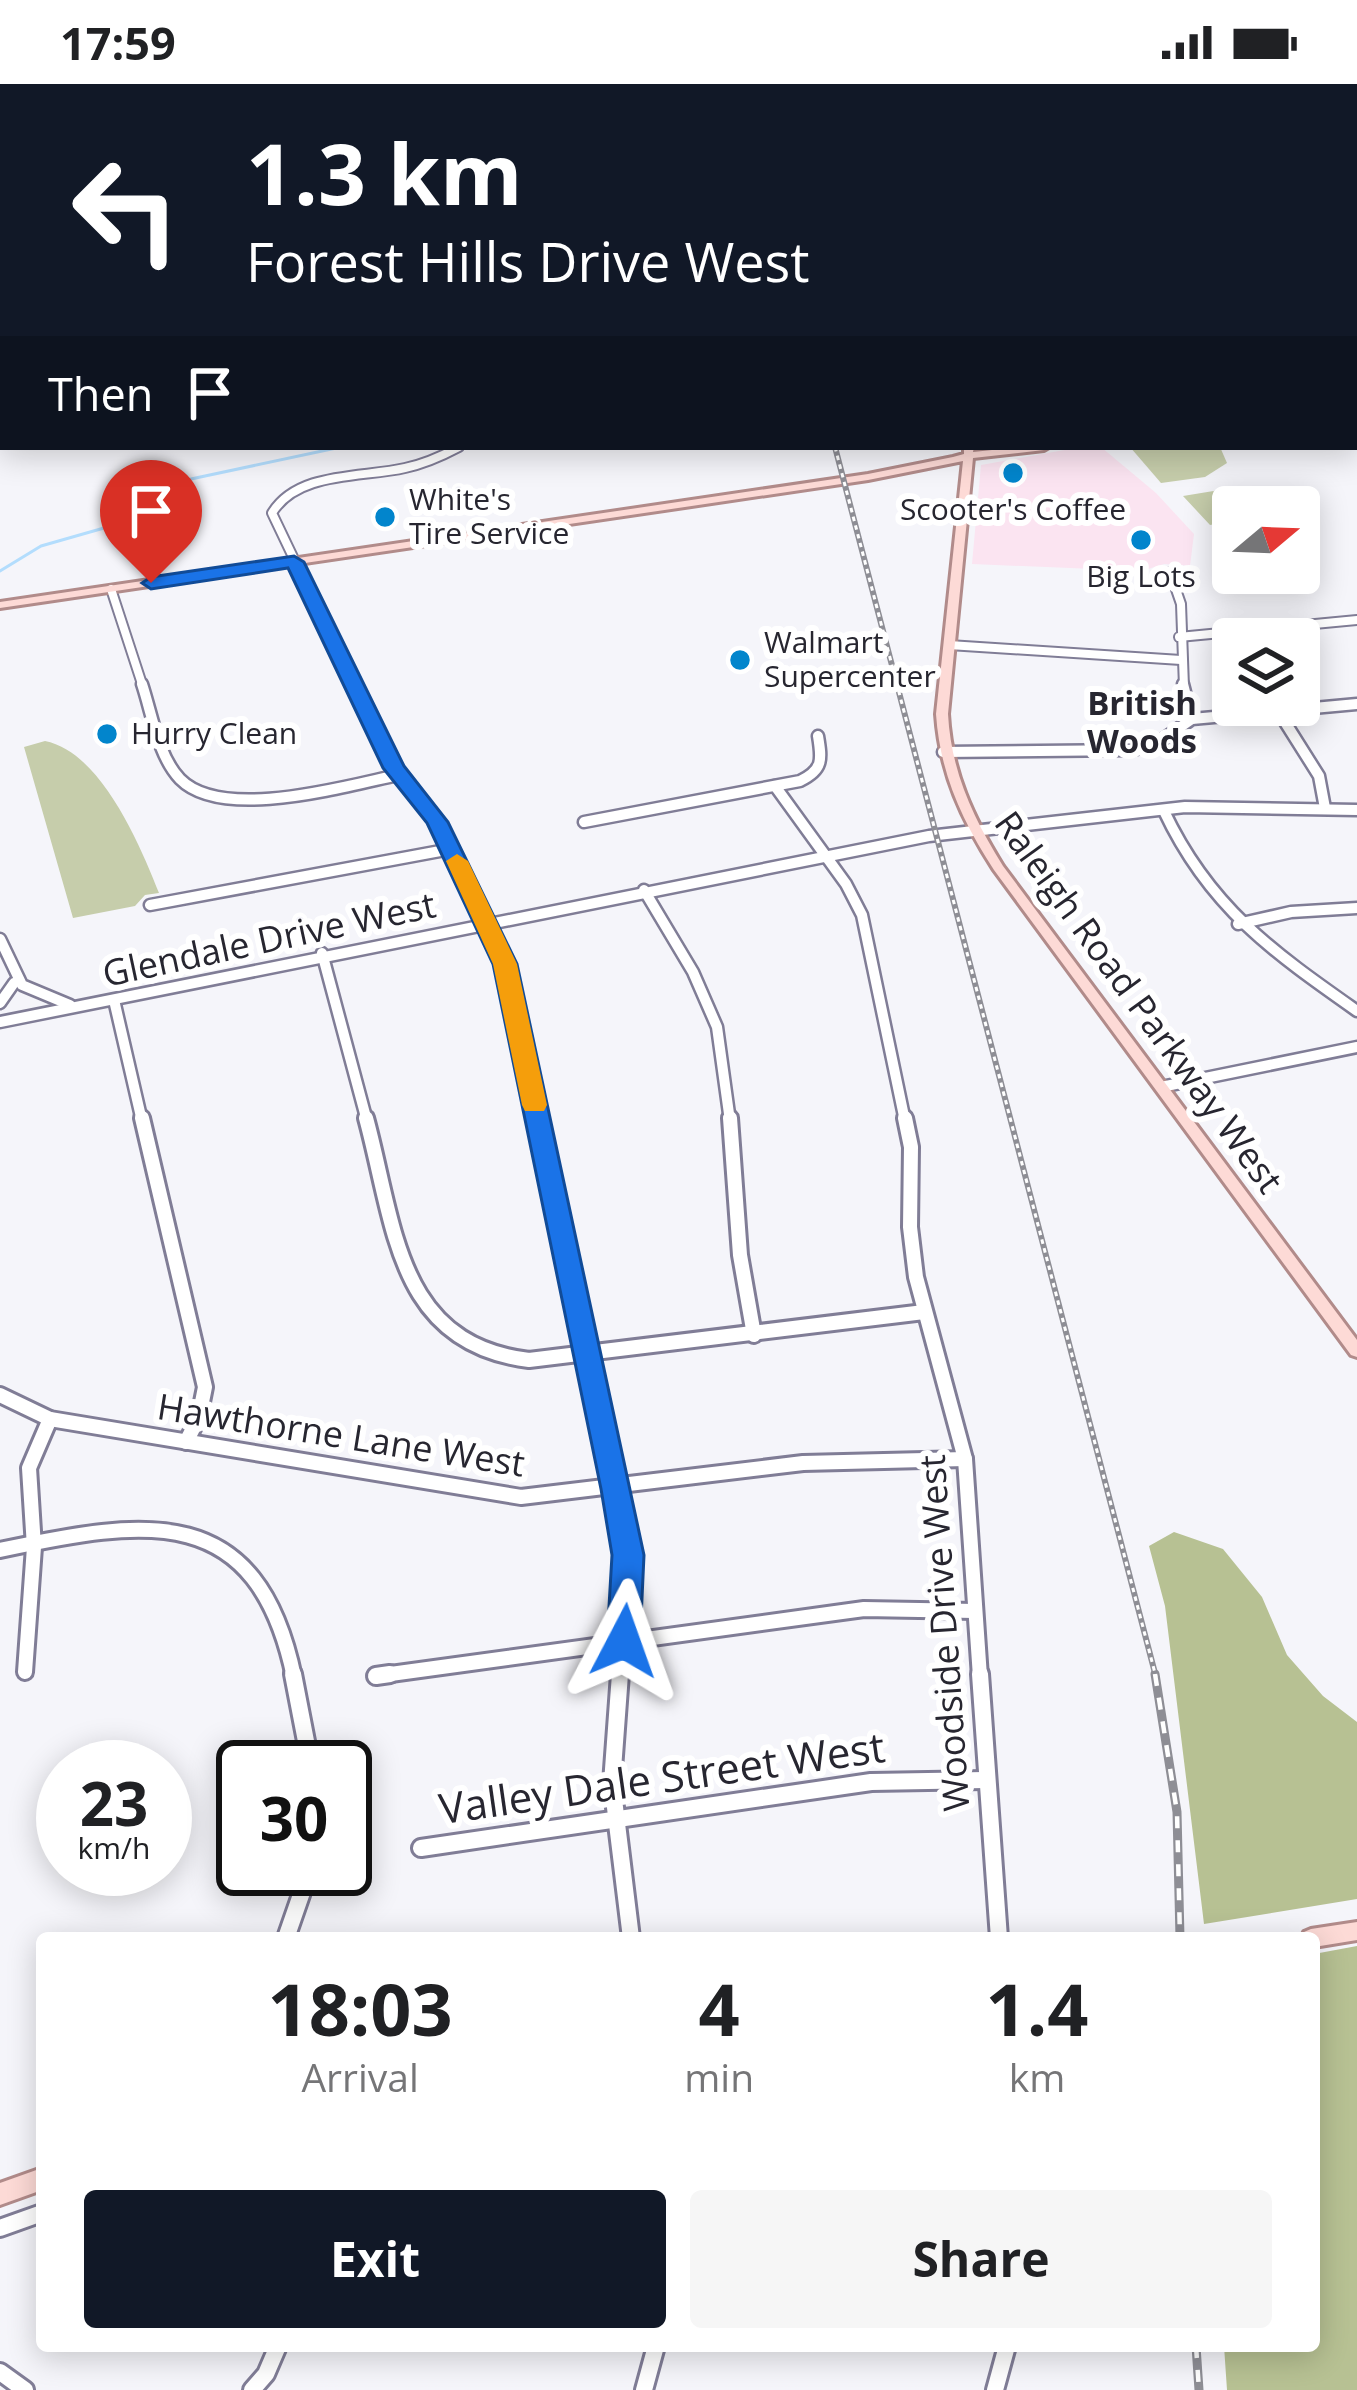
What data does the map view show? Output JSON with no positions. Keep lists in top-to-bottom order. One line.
{"streets":{"main road":["Raleigh Road Parkway West"],"street":["Glendale Drive West","Hawthorne Lane West","Woodside Drive West","Valley Dale Street West"]},"crossings":[["Glendale Drive West","Raleigh Road Parkway West"],["Glendale Drive West","Woodside Drive West"],["Hawthorne Lane West","Woodside Drive West"],["Woodside Drive West","Valley Dale Street West"]],"districts":["British Woods"],"places":["Scooter's Coffee","White's Tire Service","Big Lots","Walmart Supercenter","Hurry Clean"],"north":"right","page":{"status":"17:59","turn":["1.3 km","Forest Hills Drive West"],"then":"Then","speed":"23 km/h","limit":"30","eta":["18:03","Arrival","4","min","1.4","km"],"buttons":["Exit","Share"]}}
